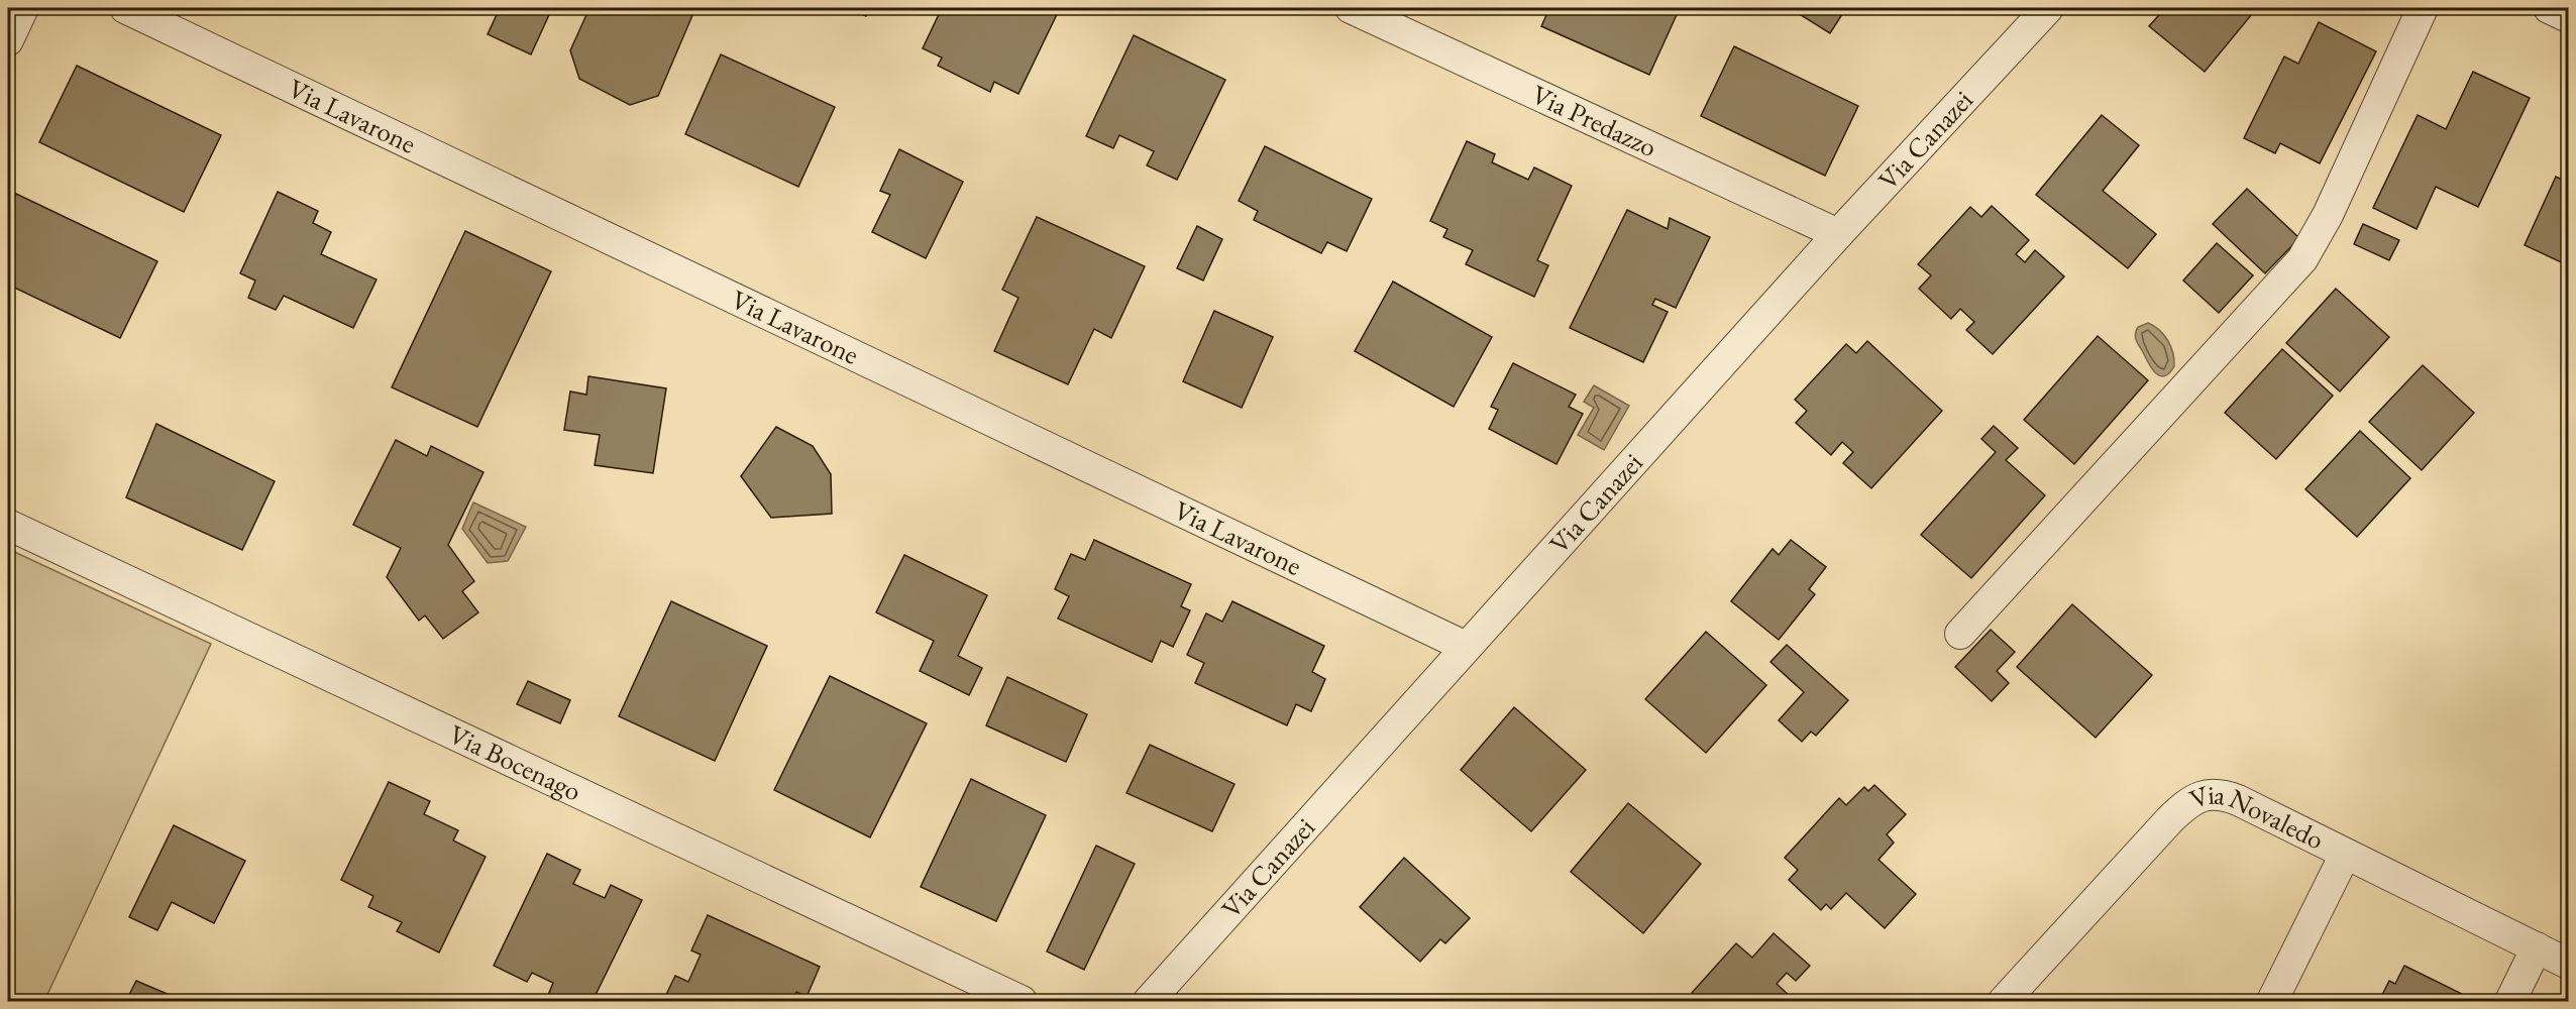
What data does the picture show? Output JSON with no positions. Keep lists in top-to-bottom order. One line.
{"streets":{"street":["Via Lavarone","Via Predazzo","Via Canazei","Via Bocenago","Via Novaledo"]},"crossings":[["Via Lavarone","Via Canazei"],["Via Predazzo","Via Canazei"]]}
